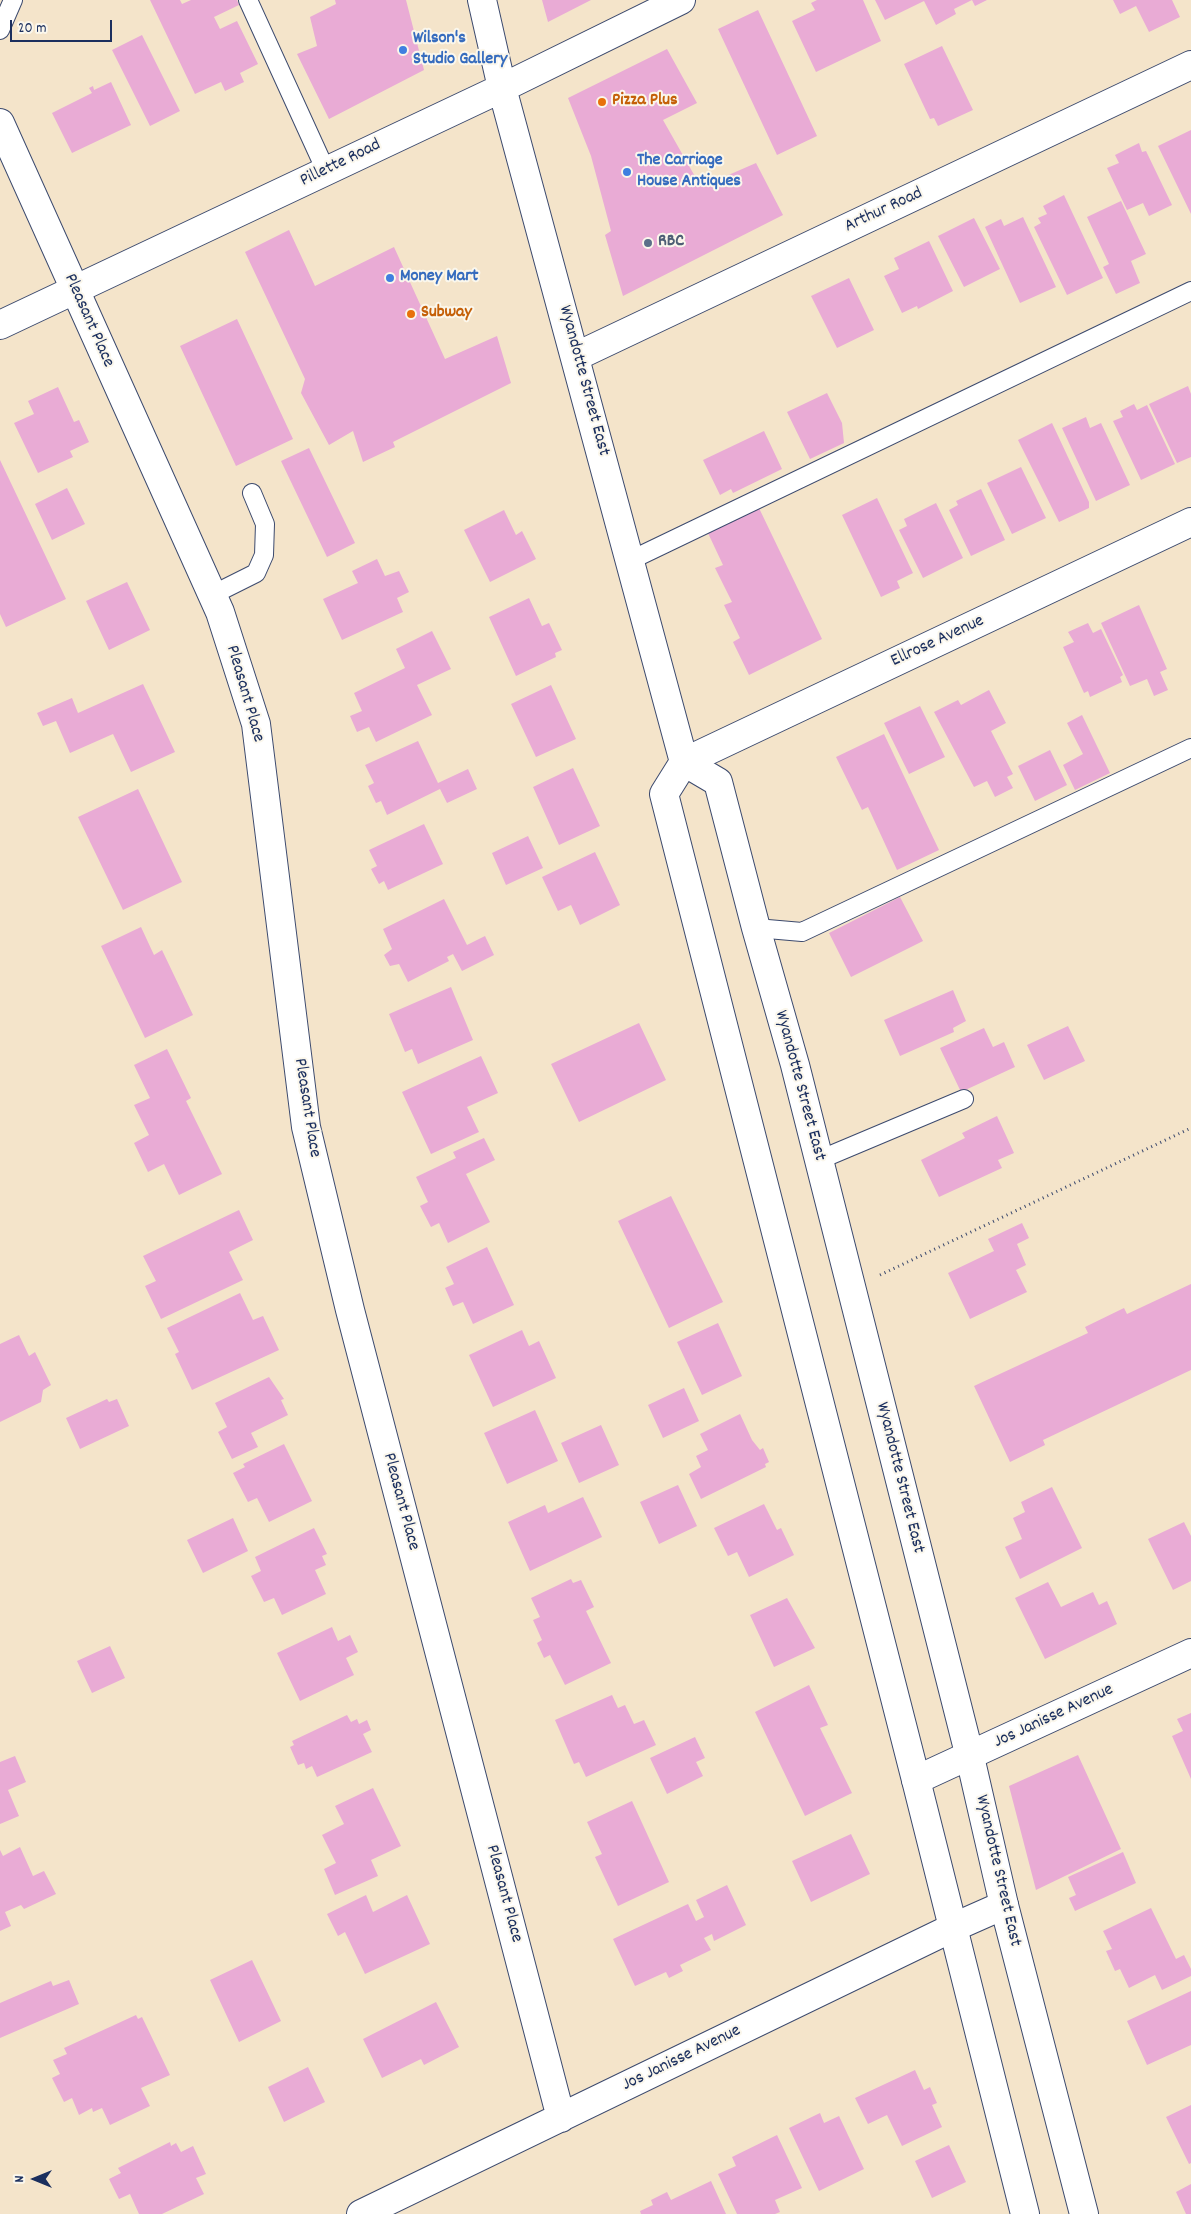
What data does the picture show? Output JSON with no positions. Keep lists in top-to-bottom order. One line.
{"streets":{"street":["Pillette Road","Arthur Road","Pleasant Place","Wyandotte Street East","Ellrose Avenue","Jos Janisse Avenue"]},"crossings":[["Pillette Road","Pleasant Place"],["Pillette Road","Wyandotte Street East"],["Arthur Road","Wyandotte Street East"],["Pleasant Place","Jos Janisse Avenue"],["Wyandotte Street East","Ellrose Avenue"],["Wyandotte Street East","Jos Janisse Avenue"]],"places":["Wilson's Studio Gallery","Pizza Plus","The Carriage House Antiques","RBC","Money Mart","Subway"],"scale_bar":"20 m","north":"left"}
